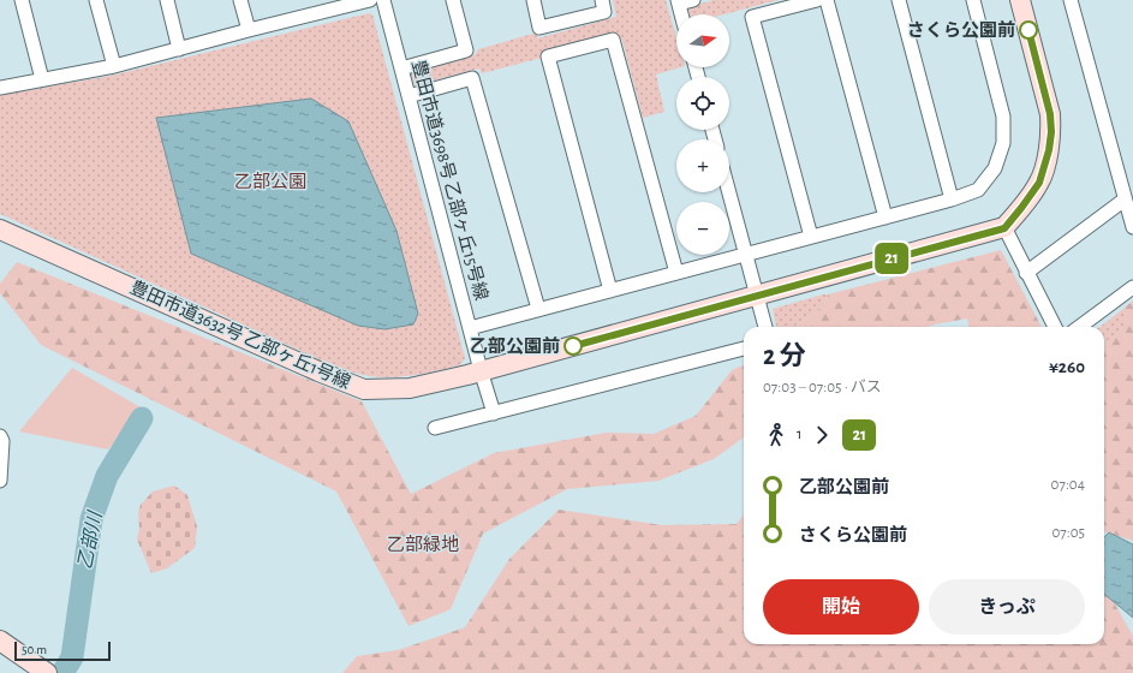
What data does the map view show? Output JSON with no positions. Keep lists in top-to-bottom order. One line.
{"streets":{"street":["豊田市道3698号 乙部ヶ丘15号線","豊田市道3632号 乙部ヶ丘1号線"]},"crossings":[["豊田市道3698号 乙部ヶ丘15号線","豊田市道3632号 乙部ヶ丘1号線"]],"water":["乙部川"],"parks":["乙部公園","乙部緑地"],"places":["さくら公園前","乙部公園前"],"lines":["bus line 21"],"scale_bar":"50 m","north":"right","page":{"on_map":"21","map_buttons":["+","−"],"heading":["2 分","07:03 – 07:05 · バス","¥260"],"legs":["1","21"],"list":[{"name":"乙部公園前","value":"07:04"},{"name":"さくら公園前","value":"07:05"}],"buttons":["開始","きっぷ"],"scale":"50 m"}}
